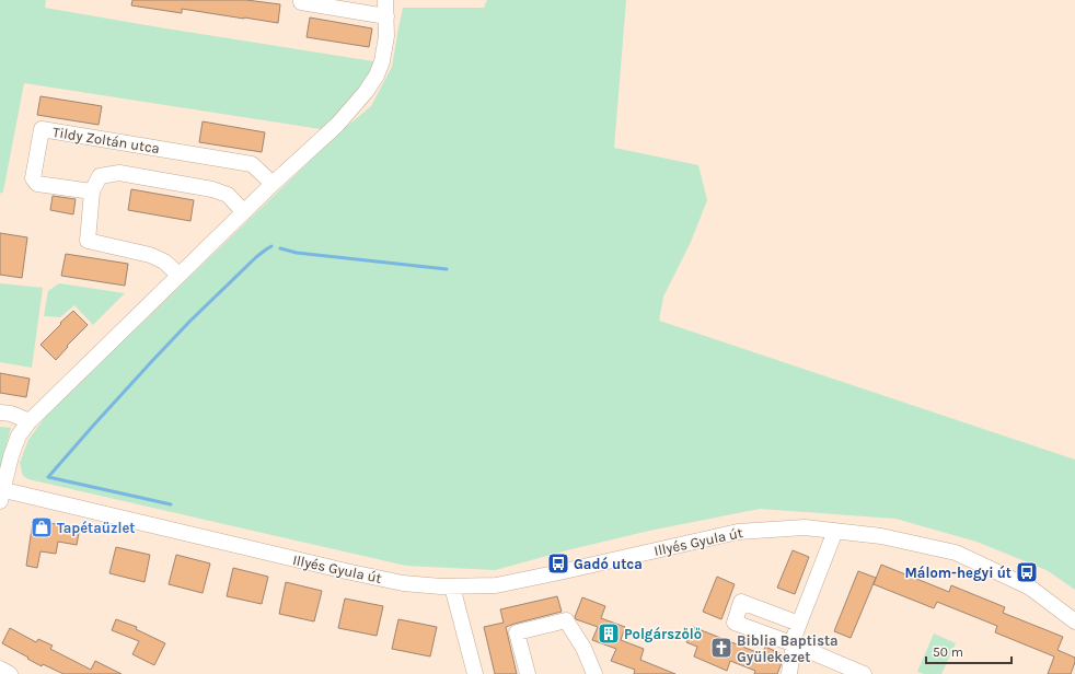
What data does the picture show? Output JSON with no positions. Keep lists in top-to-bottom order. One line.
{"streets":{"street":["Tildy Zoltán utca","Illyés Gyula út"]},"places":{"shop":["Tapétaüzlet"],"bus stop":["Gadó utca","Málom-hegyi út"],"building":["Polgárszőlő"],"church":["Biblia Baptista Gyülekezet"]},"scale_bar":"50 m"}
